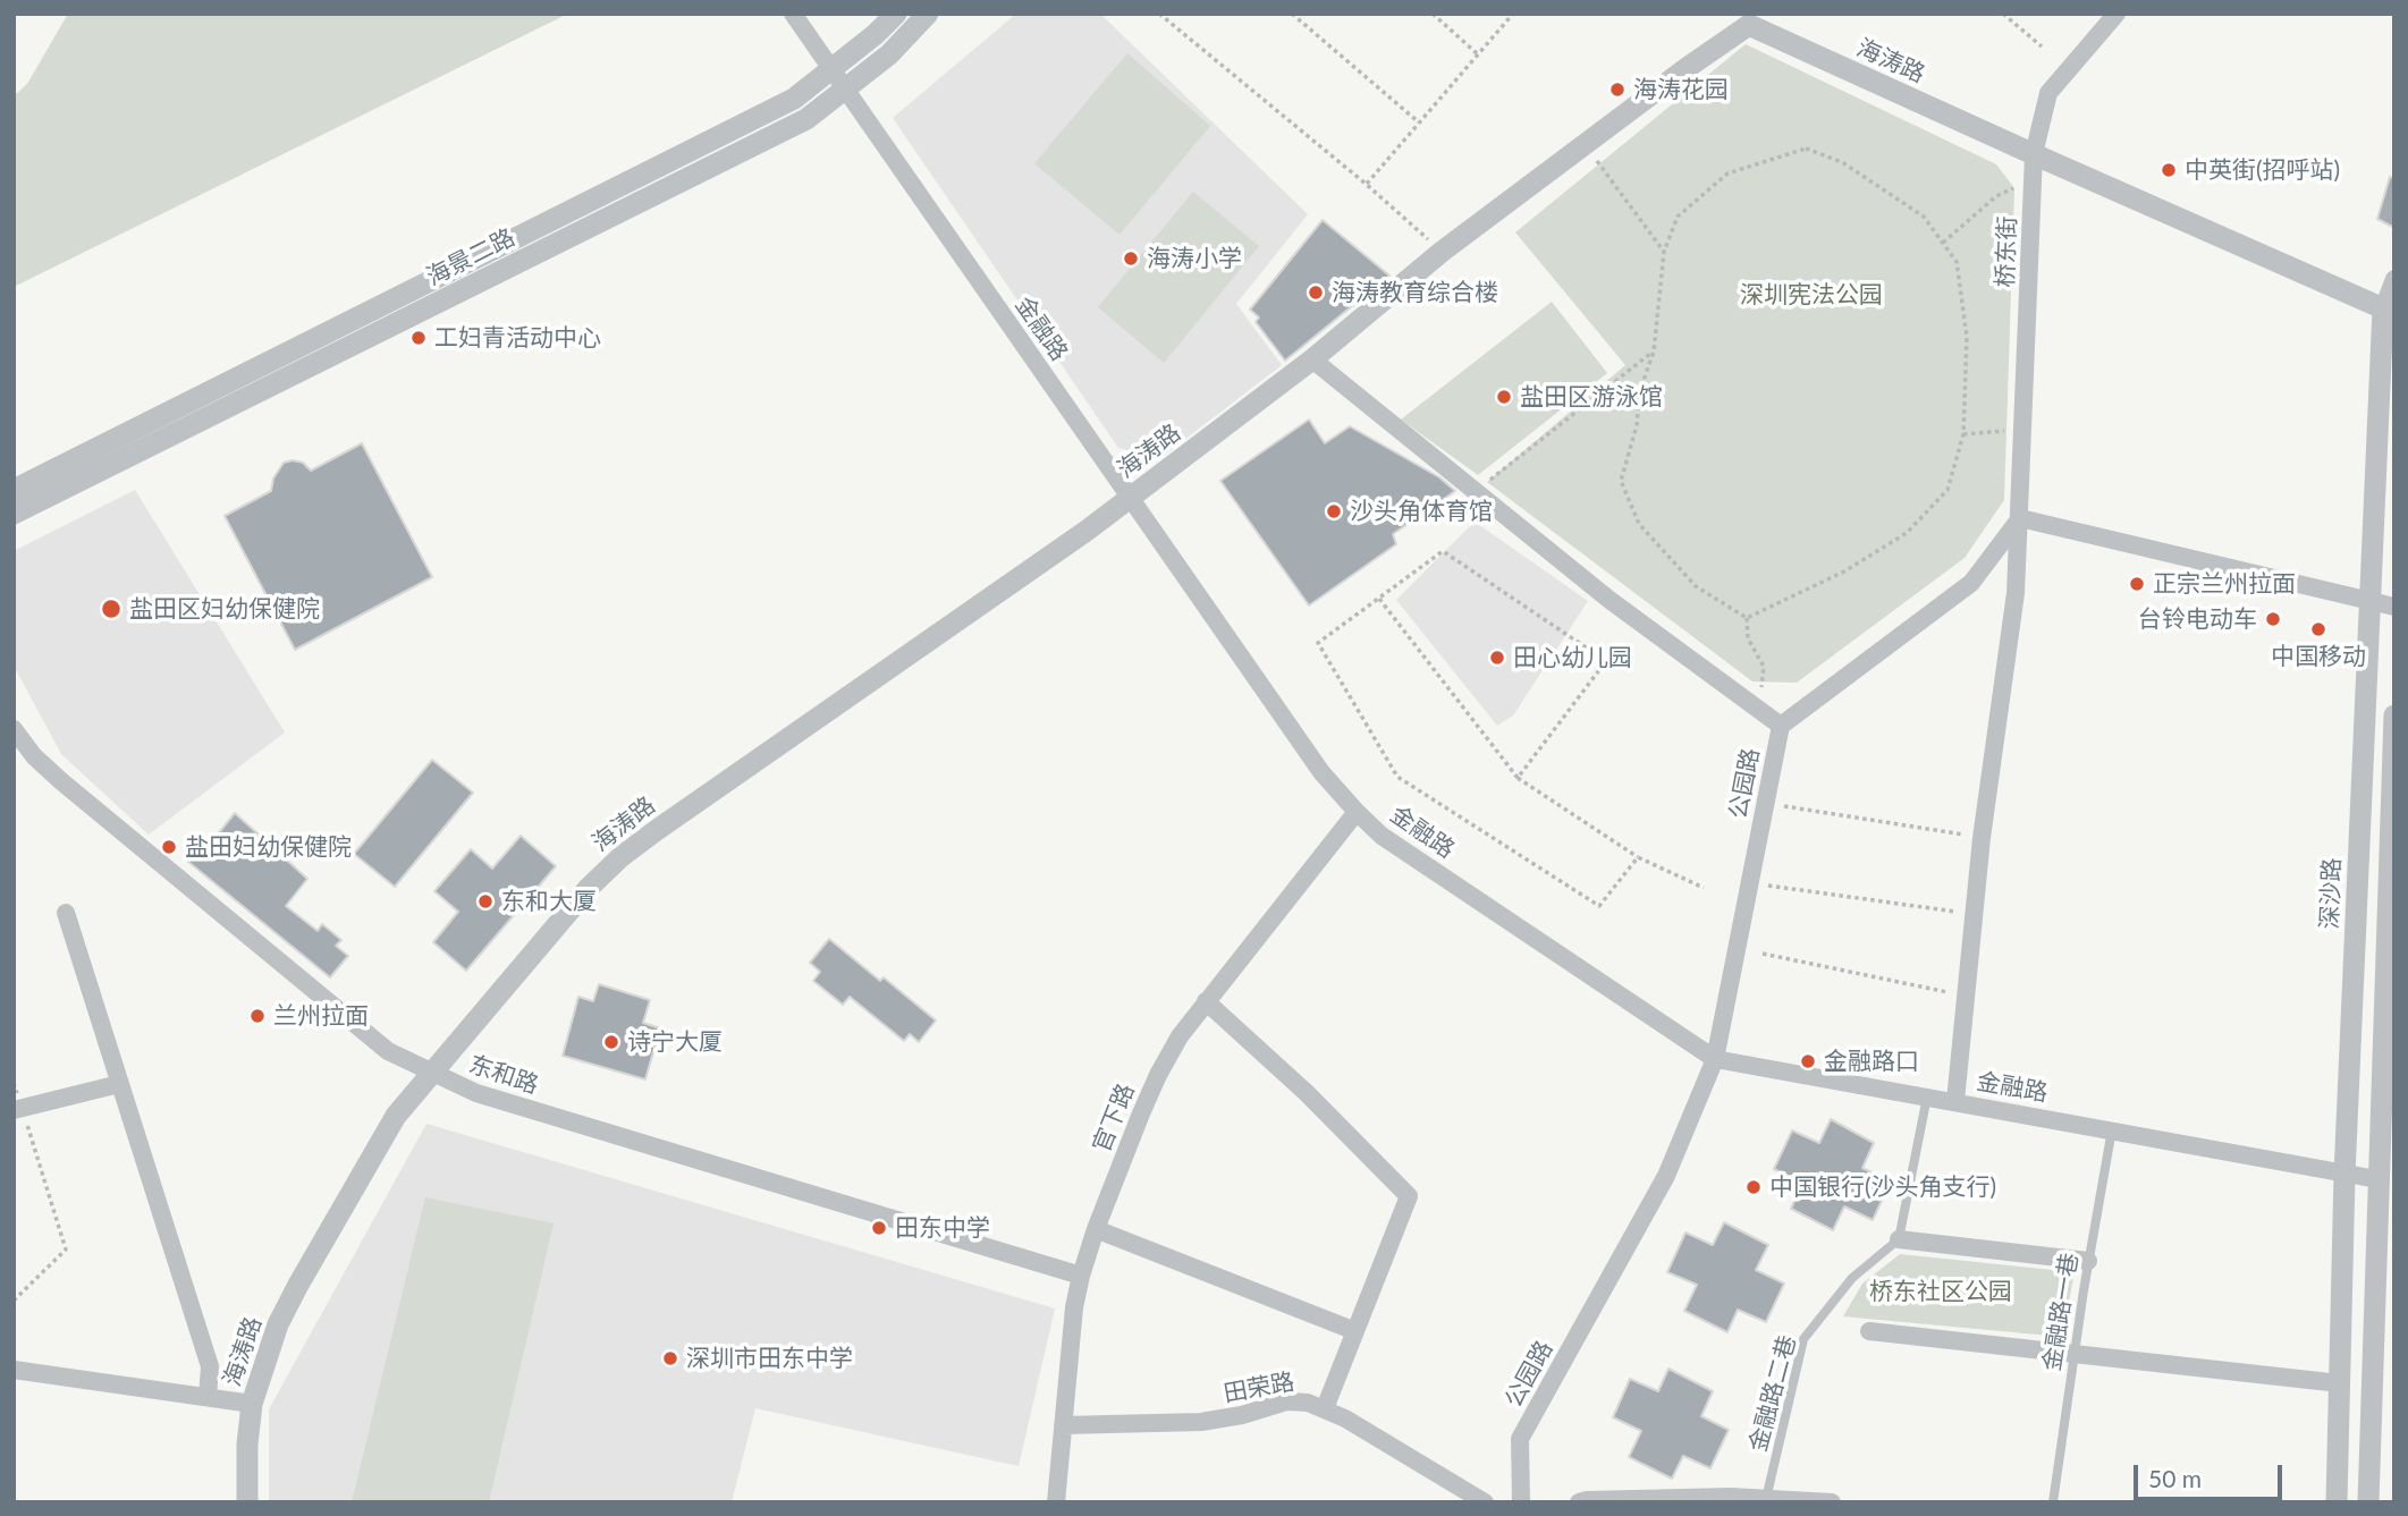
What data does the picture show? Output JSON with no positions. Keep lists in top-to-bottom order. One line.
{"streets":{"street":["海涛路","桥东街","海景二路","金融路","公园路","深沙路","东和路","官下路","田荣路"],"lane":["金融路一巷","金融路二巷"]},"crossings":[["海涛路","桥东街"],["海涛路","金融路"],["海涛路","深沙路"],["海涛路","东和路"],["桥东街","金融路"],["桥东街","公园路"],["海景二路","金融路"],["金融路","公园路"],["金融路","深沙路"],["金融路","官下路"],["金融路","金融路一巷"],["东和路","官下路"],["官下路","田荣路"]],"parks":["深圳宪法公园","桥东社区公园"],"places":["海涛花园","中英街(招呼站)","海涛小学","海涛教育综合楼","工妇青活动中心","盐田区游泳馆","沙头角体育馆","正宗兰州拉面","盐田区妇幼保健院","台铃电动车","中国移动","田心幼儿园","盐田妇幼保健院","东和大厦","兰州拉面","诗宁大厦","金融路口","中国银行(沙头角支行)","田东中学","深圳市田东中学"],"scale_bar":"50 m"}
